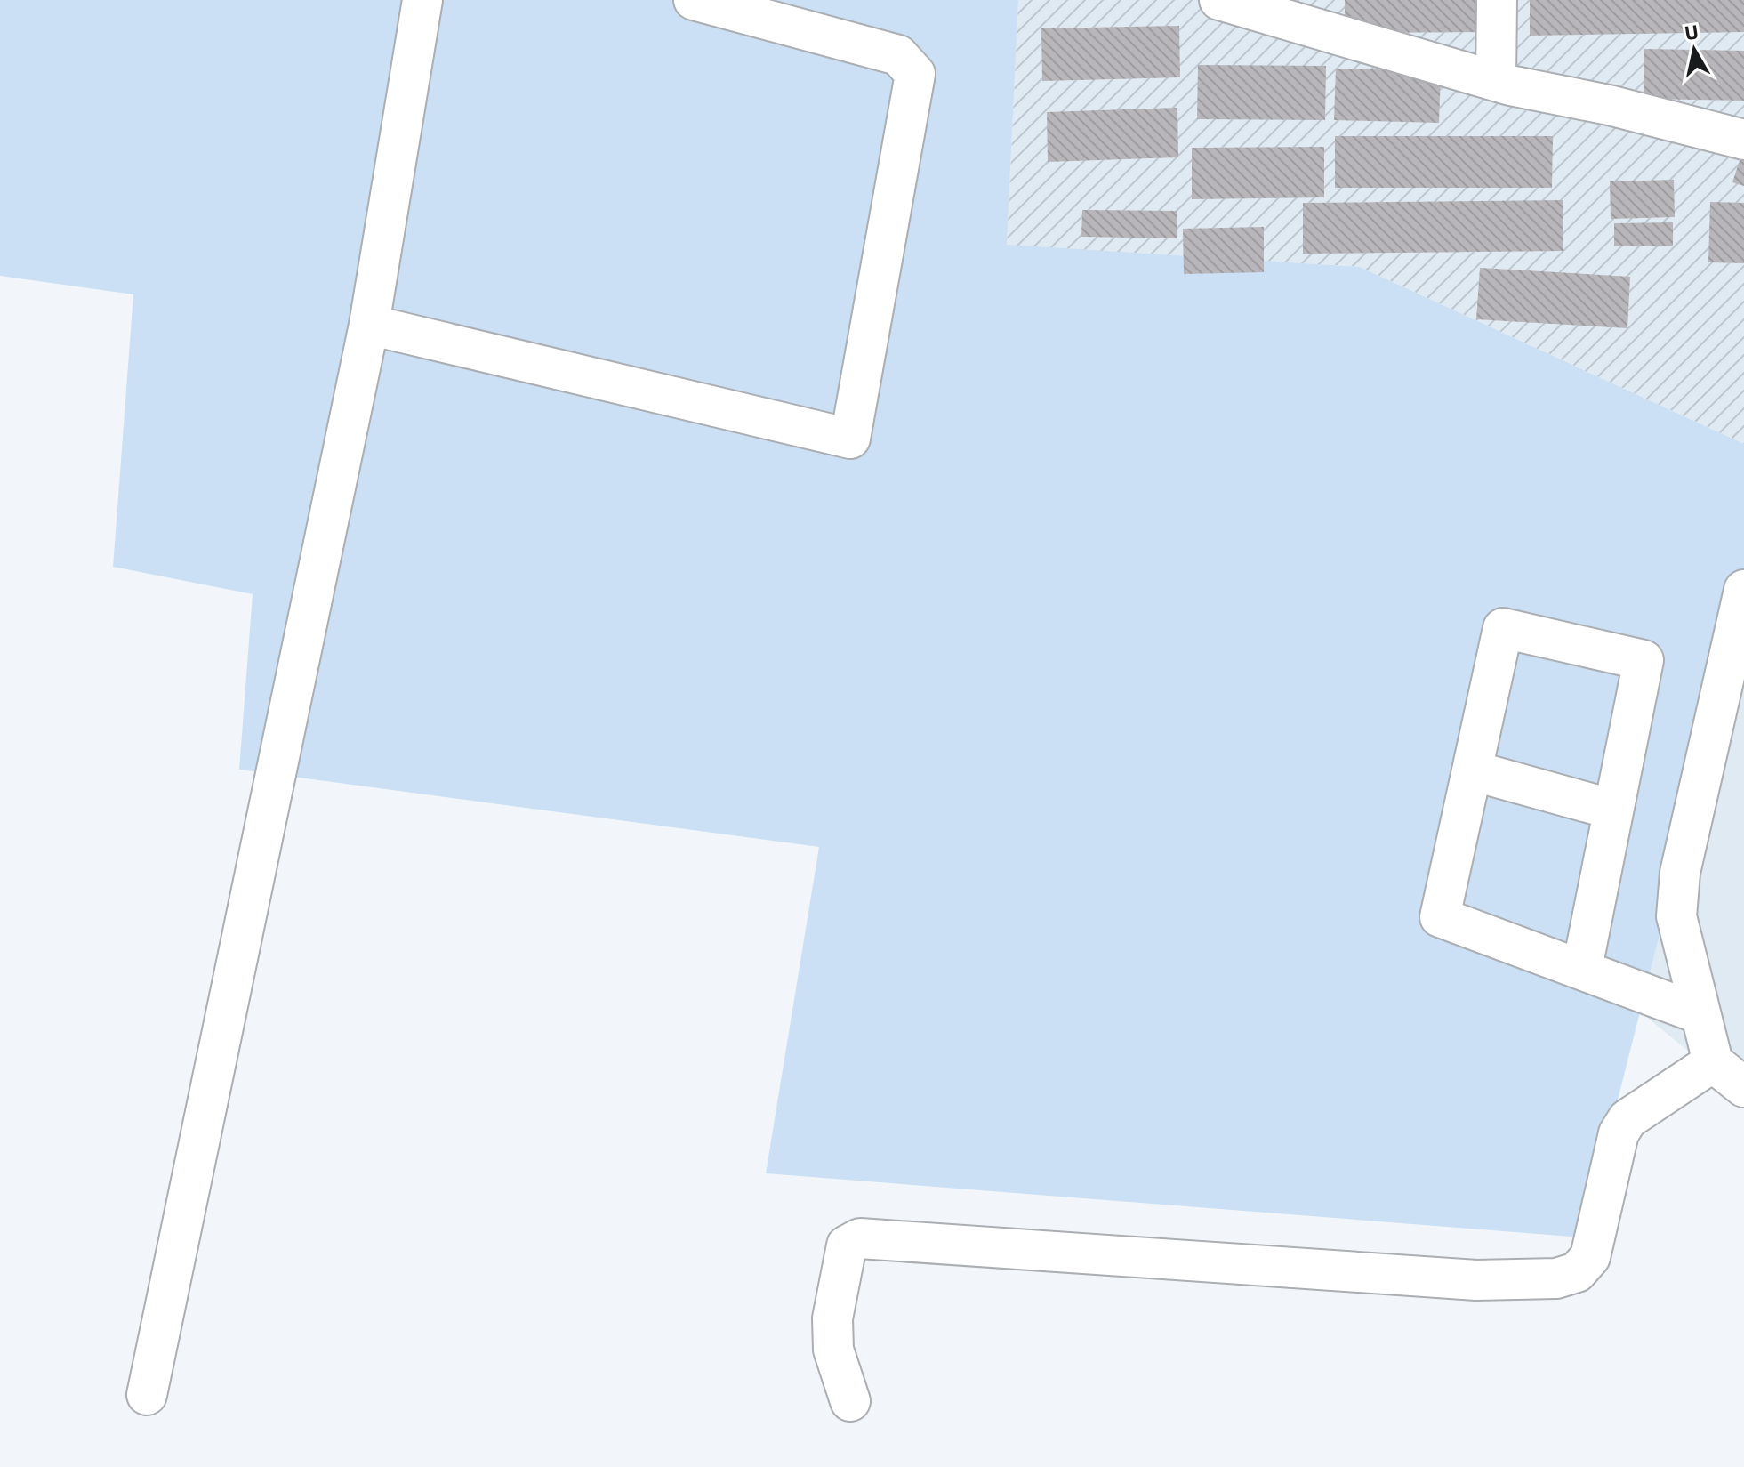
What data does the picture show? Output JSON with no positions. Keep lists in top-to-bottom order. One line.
{"north":"top"}
